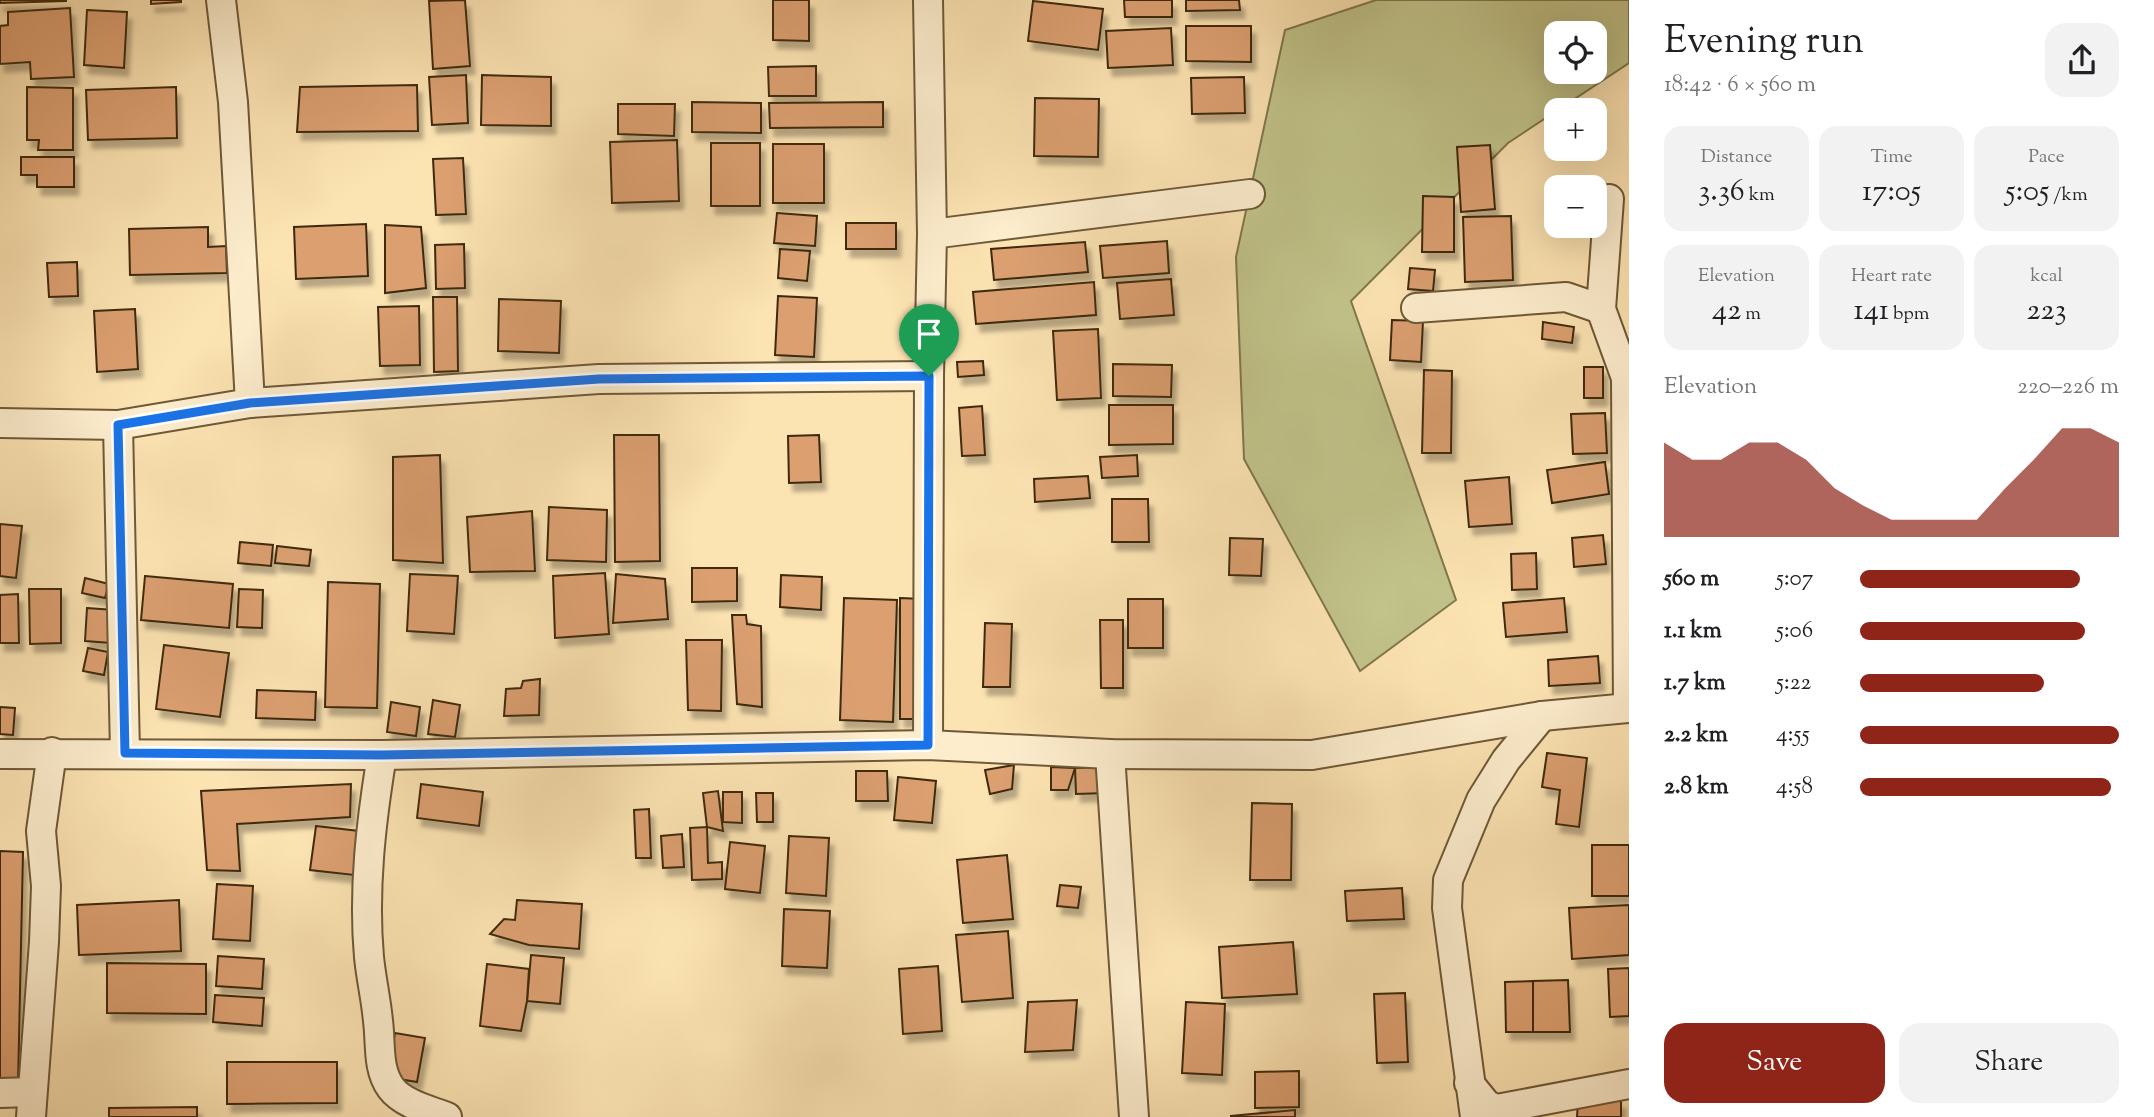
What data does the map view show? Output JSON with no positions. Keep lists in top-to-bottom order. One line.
{"page":{"heading":["Evening run","18:42 · 6 × 560 m"],"map_buttons":["+","−"],"stats":[["Distance","3.36 km"],["Time","17:05"],["Pace","5:05 /km"],["Elevation","42 m"],["Heart rate","141 bpm"],["kcal","223"]],"chart":["Elevation","220–226 m"],"list":[{"name":"560 m","note":"5:07"},{"name":"1.1 km","note":"5:06"},{"name":"1.7 km","note":"5:22"},{"name":"2.2 km","note":"4:55"},{"name":"2.8 km","note":"4:58"}],"buttons":["Save","Share"]}}
